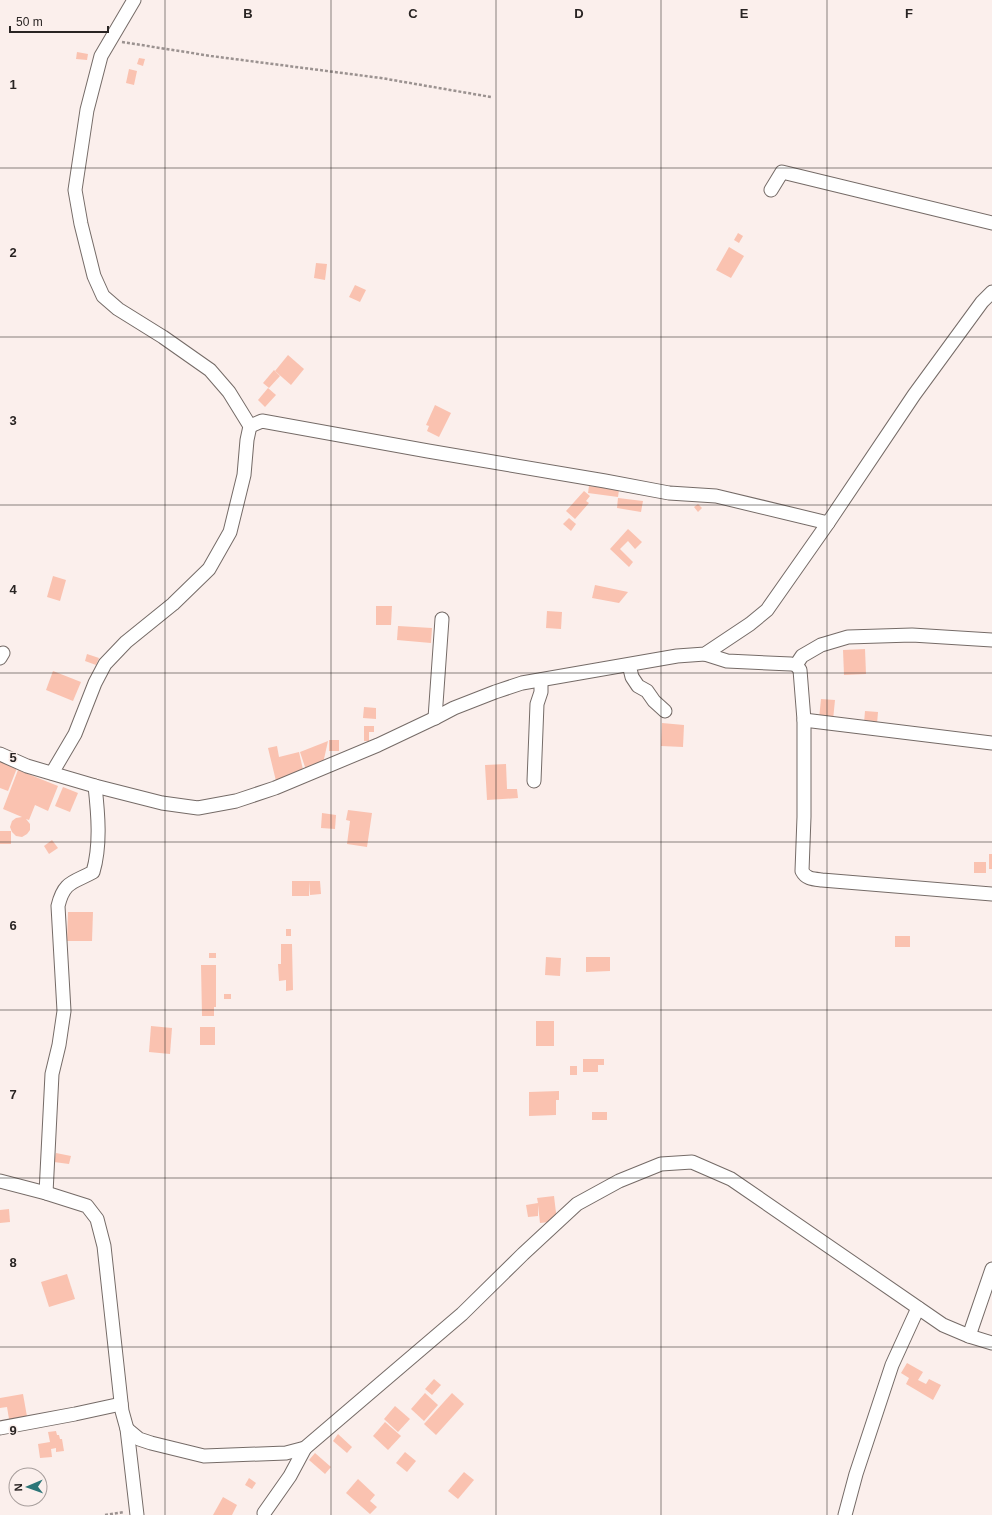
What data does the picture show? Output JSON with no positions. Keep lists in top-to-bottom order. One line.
{"scale_bar":"50 m","north":"left","grid":{"columns":["B","C","D","E","F"],"rows":["1","2","3","4","5","6","7","8","9"]}}
